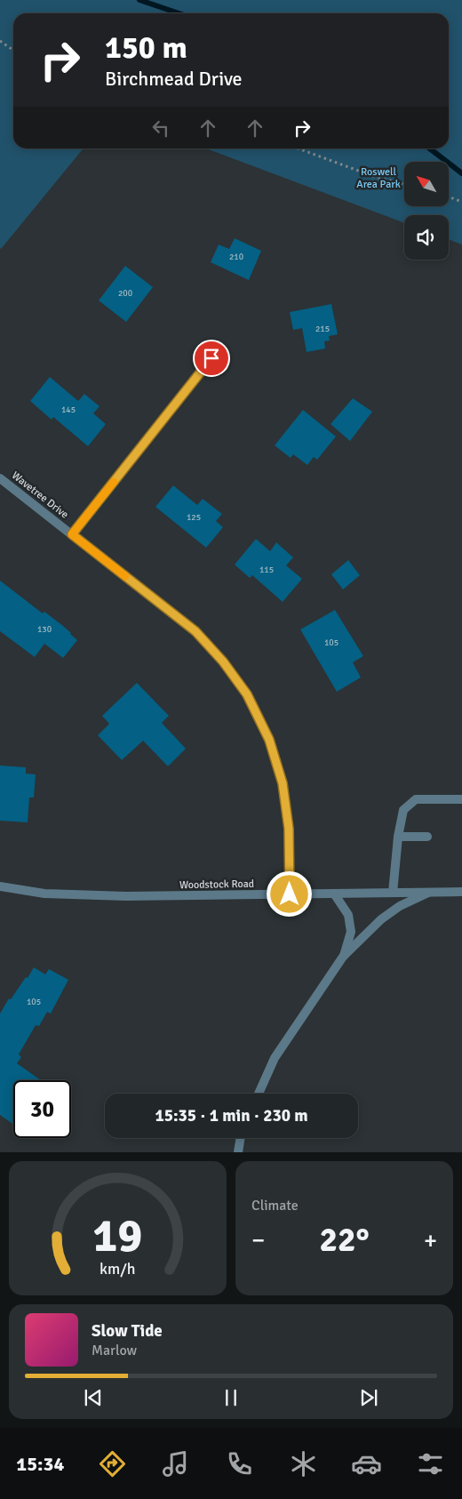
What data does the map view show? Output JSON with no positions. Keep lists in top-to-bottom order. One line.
{"streets":{"street":["Wavetree Drive","Woodstock Road"]},"crossings":[["Wavetree Drive","Woodstock Road"]],"parks":["Roswell Area Park"],"house_numbers":["210","200","215","145","125","115","130","105","105"],"north":"top left","page":{"turn":["150 m","Birchmead Drive"],"limit":"30","trip":"15:35 · 1 min · 230 m","tile":"Climate","heat":["−","22°","+"],"song":["Slow Tide","Marlow"],"tabs":"15:34","gauge":["19","km/h"]}}
